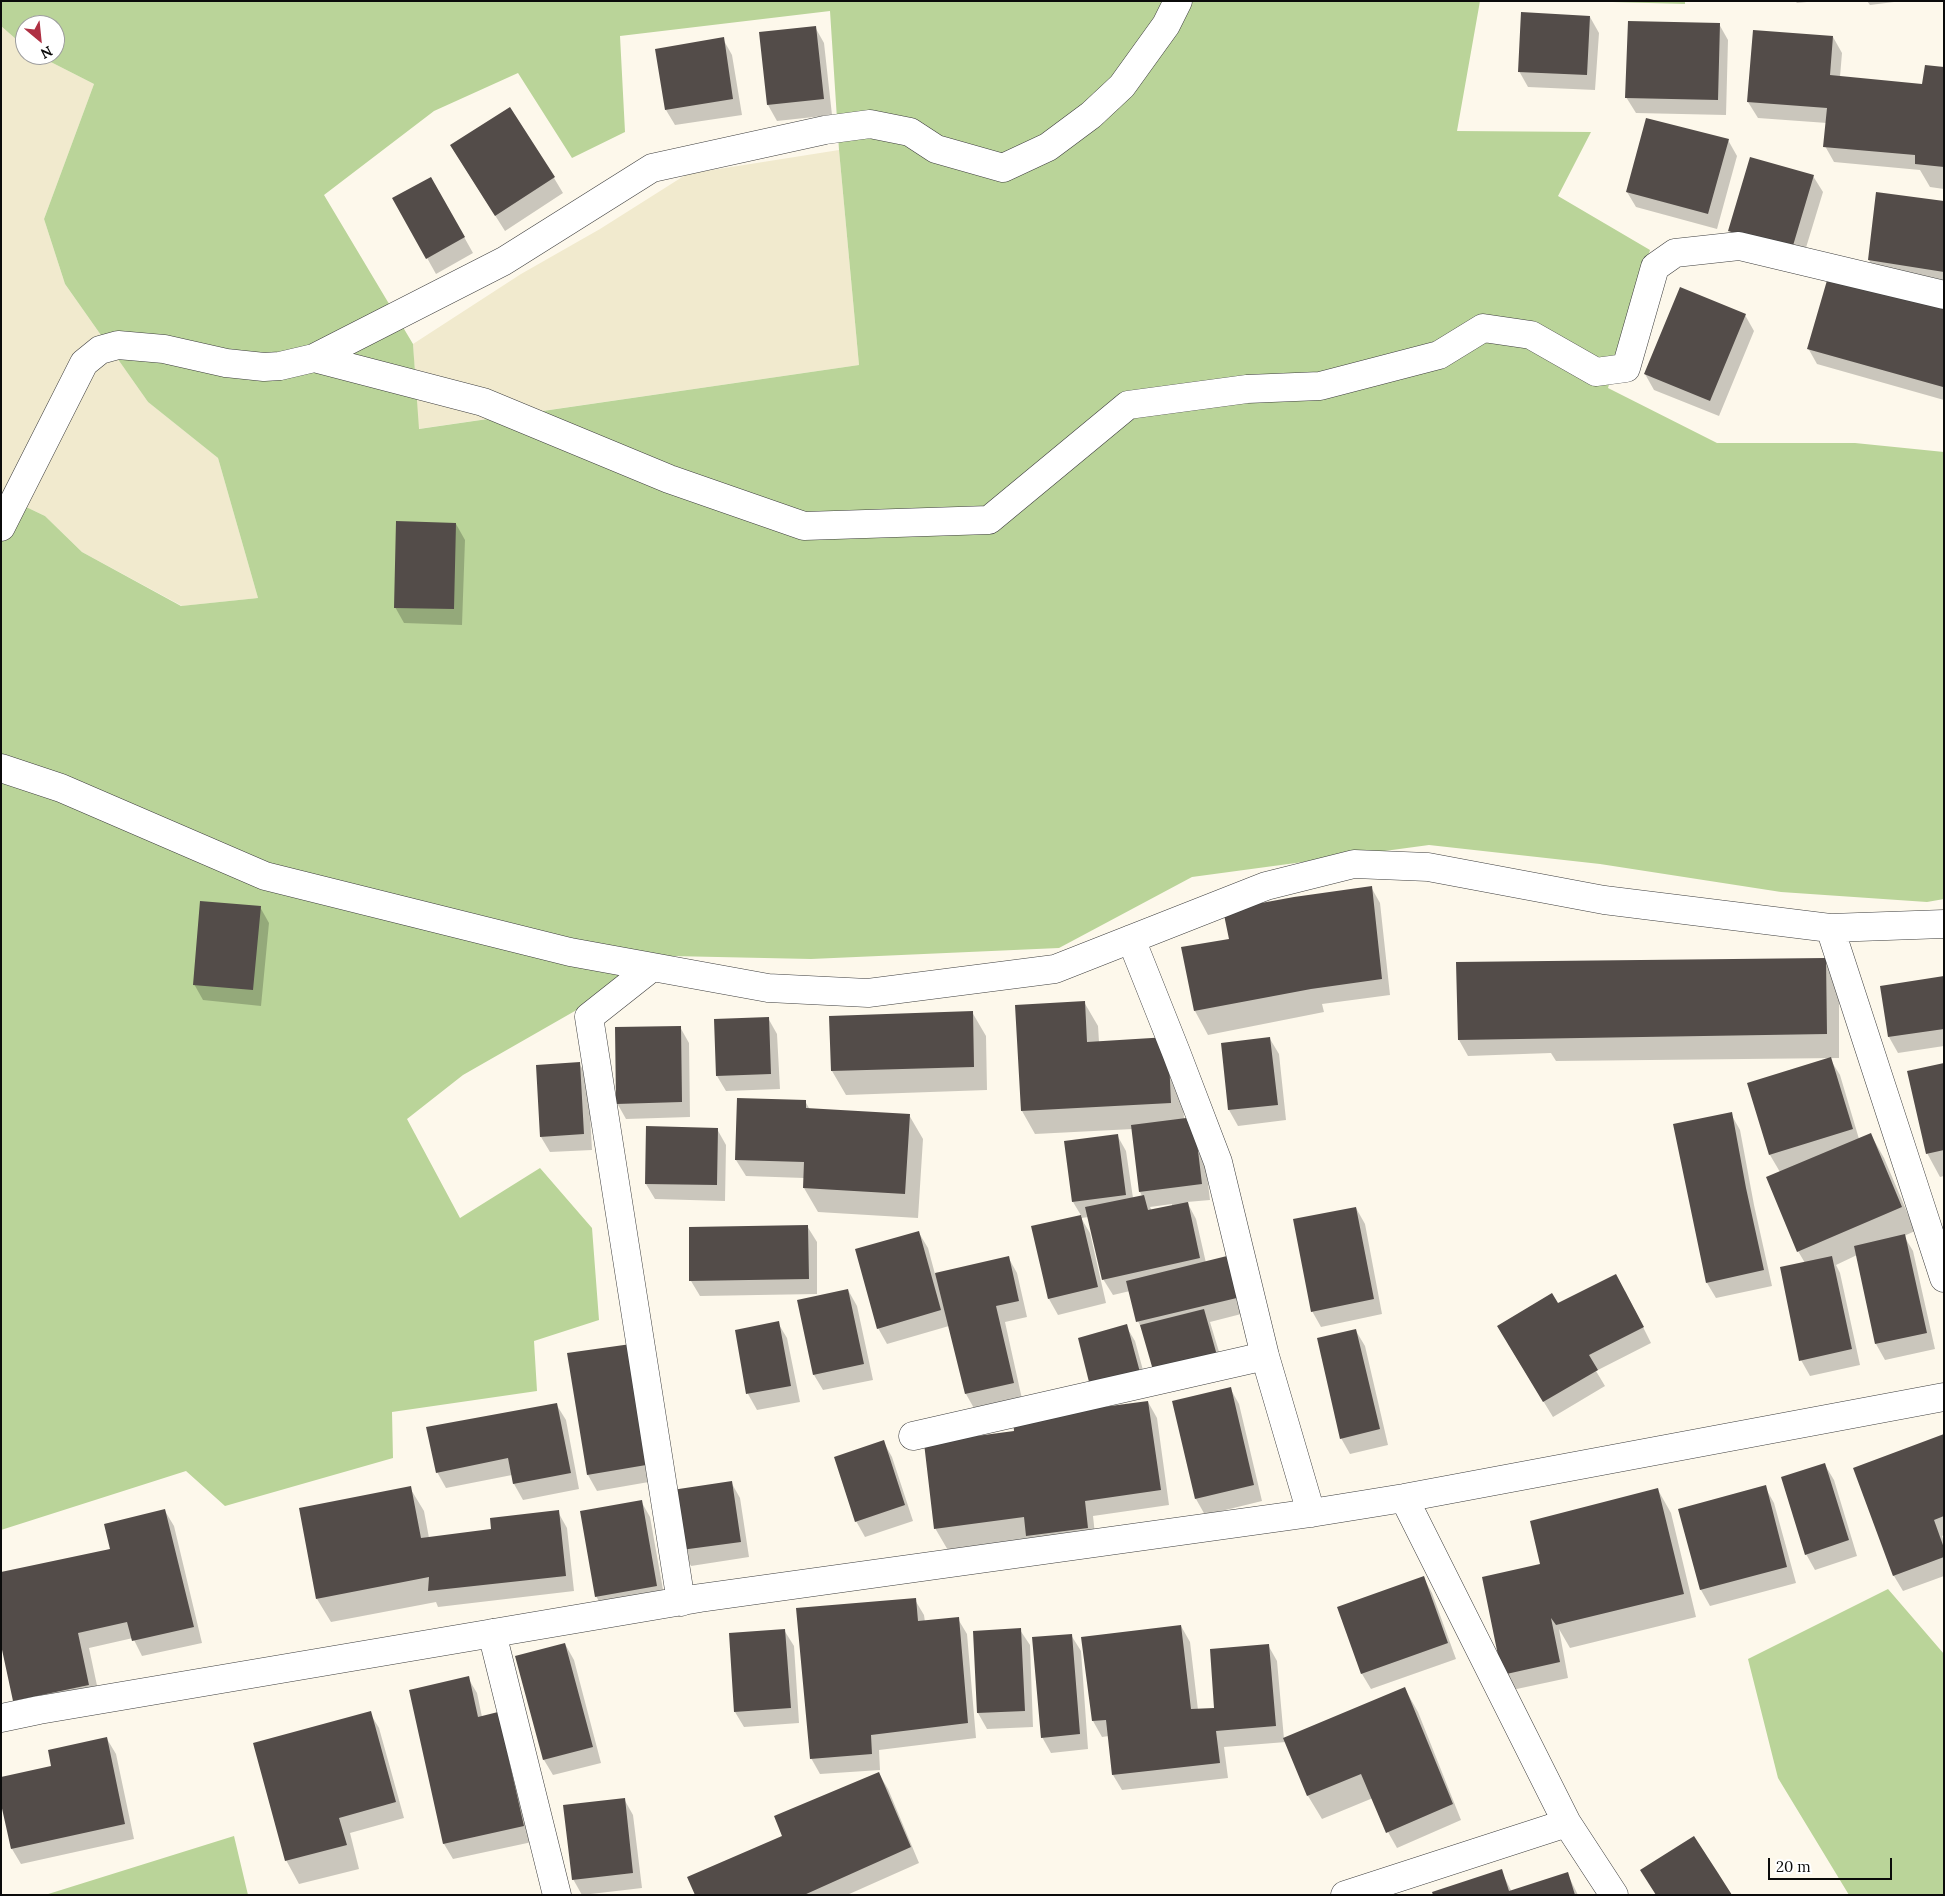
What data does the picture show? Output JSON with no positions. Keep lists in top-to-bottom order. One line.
{"scale_bar":"20 m","north":"bottom right"}
